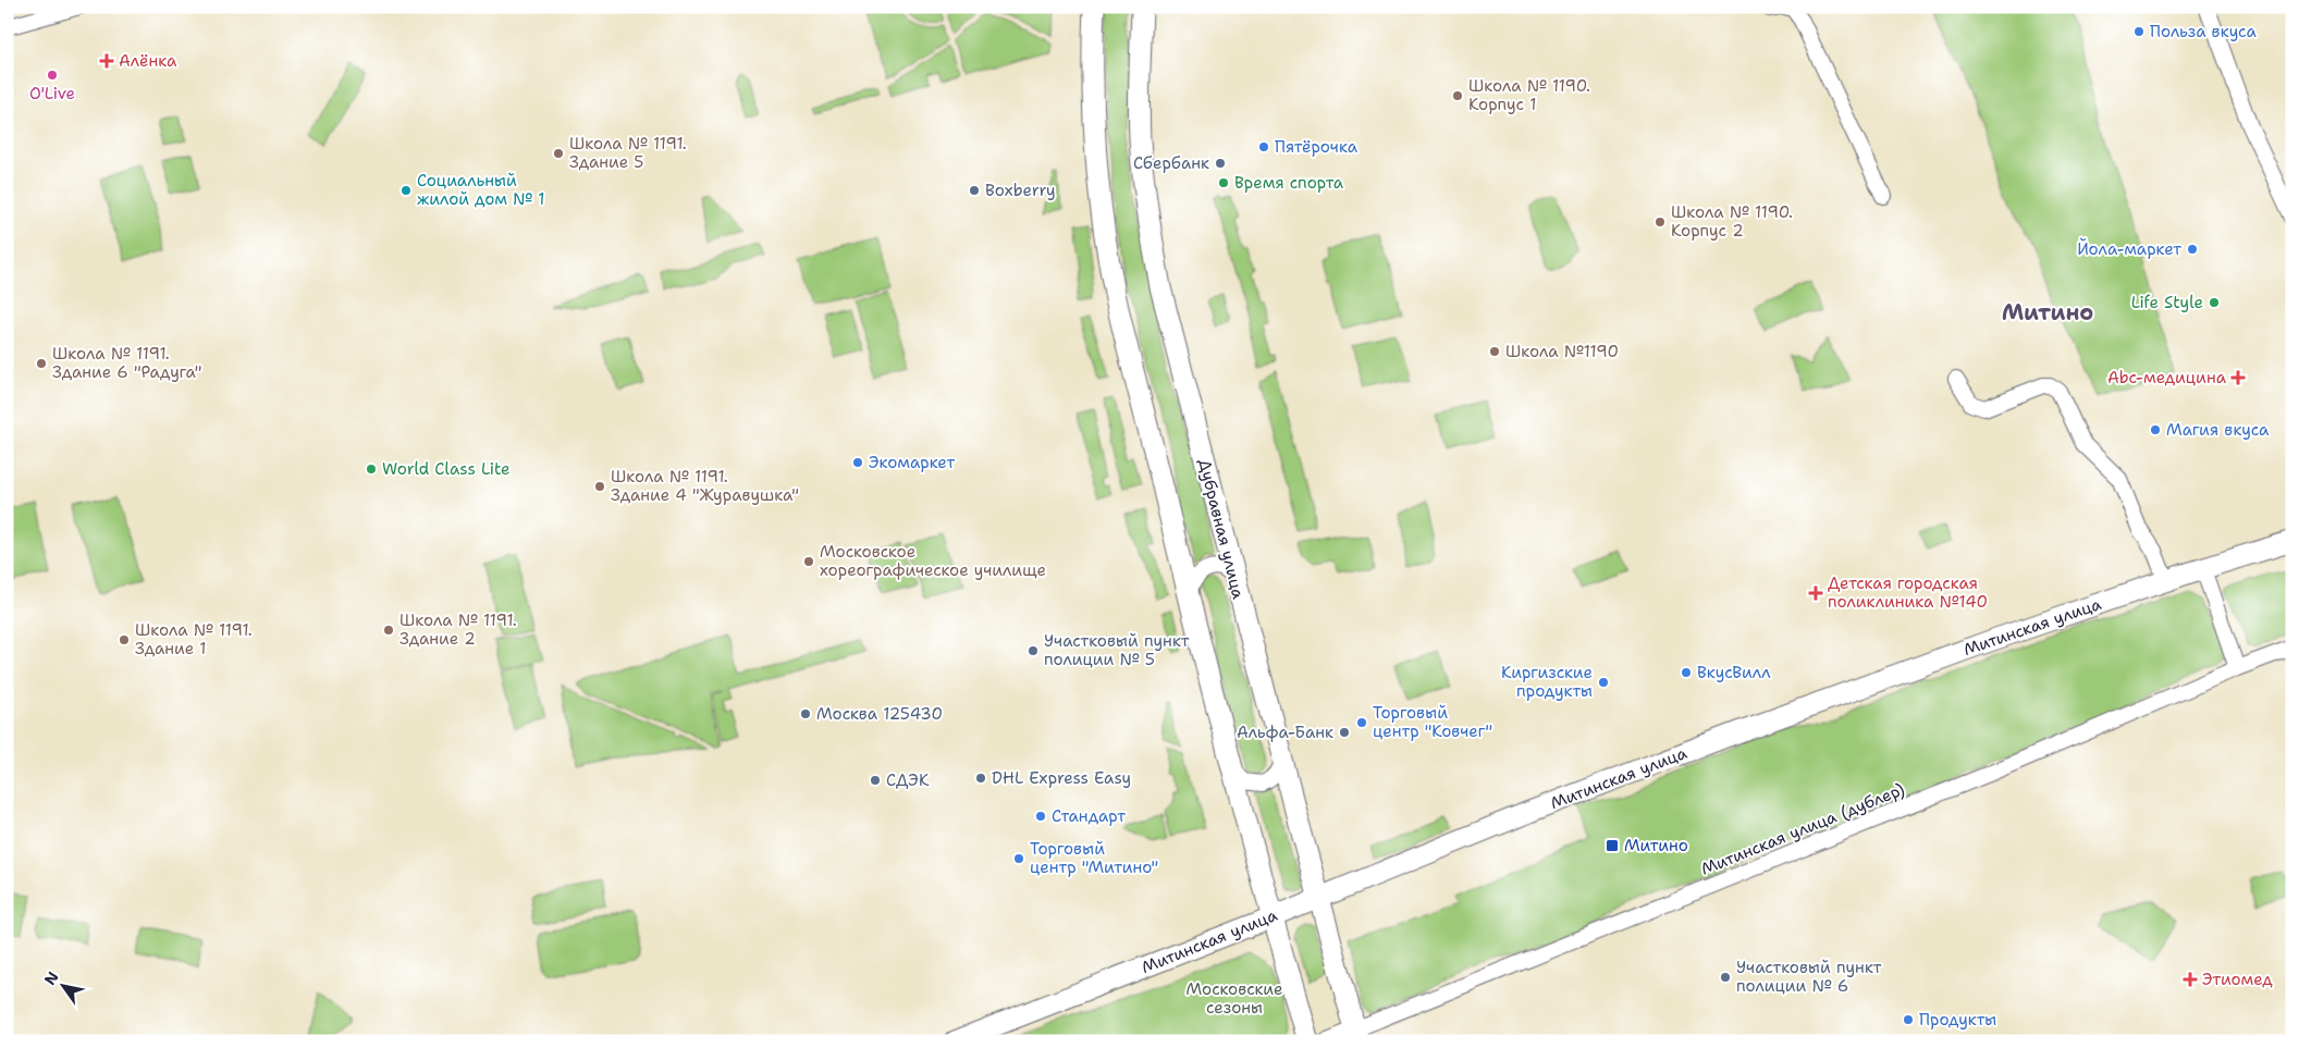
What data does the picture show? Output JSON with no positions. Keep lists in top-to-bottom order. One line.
{"streets":{"main road":["Дубравная улица","Митинская улица"],"street":["Митинская улица (дублер)"]},"crossings":[["Дубравная улица","Митинская улица"],["Дубравная улица","Митинская улица (дублер)"]],"districts":["Митино"],"parks":["Московские сезоны"],"places":{"other":["Польза вкуса","O'Live","Школа № 1190. Корпус 1","Пятёрочка","Школа № 1191. Здание 5","Сбербанк","Время спорта","Социальный жилой дом № 1","Boxberry","Школа № 1190. Корпус 2","Йола-маркет","Life Style","Школа №1190","Школа № 1191. Здание 6 \"Радуга\"","Магия вкуса","Экомаркет","World Class Lite","Школа № 1191. Здание 4 \"Журавушка\"","Московское хореографическое училище","Школа № 1191. Здание 2","Школа № 1191. Здание 1","Участковый пункт полиции № 5","ВкусВилл","Киргизские продукты","Москва 125430","Торговый центр \"Ковчег\"","Альфа-Банк","DHL Express Easy","СДЭК","Стандарт","Торговый центр \"Митино\"","Участковый пункт полиции № 6","Продукты"],"health":["Алёнка","Abc-медицина","Детская городская поликлиника №140","Этиомед"],"transit":["Митино"]},"north":"top left"}
